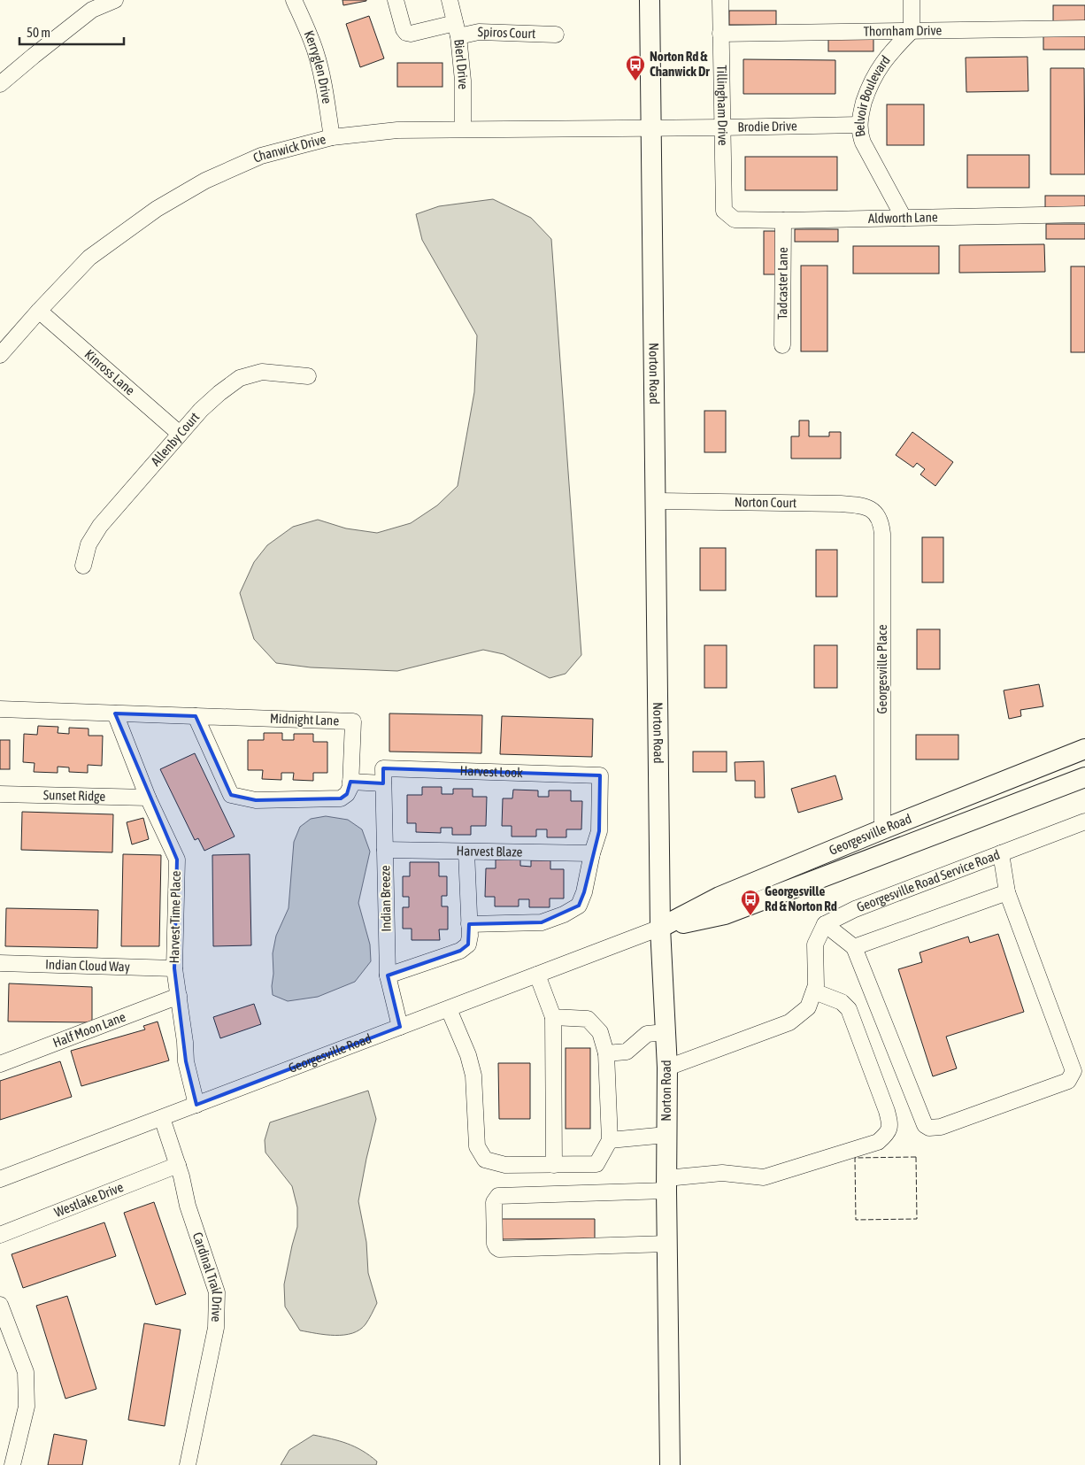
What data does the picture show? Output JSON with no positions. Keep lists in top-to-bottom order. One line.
{"streets":{"main road":["Norton Road","Georgesville Road"],"street":["Thornham Drive","Spiros Court","Bierl Drive","Kerryglen Drive","Belvoir Boulevard","Tillingham Drive","Brodie Drive","Chanwick Drive","Aldworth Lane","Tadcaster Lane","Kinross Lane","Allenby Court","Norton Court","Georgesville Place","Midnight Lane","Harvest Look","Sunset Ridge","Harvest Blaze","Georgesville Road Service Road","Indian Breeze","Harvest Time Place","Indian Cloud Way","Half Moon Lane","Westlake Drive","Cardinal Trail Drive"]},"crossings":[["Thornham Drive","Belvoir Boulevard"],["Thornham Drive","Tillingham Drive"],["Spiros Court","Bierl Drive"],["Bierl Drive","Chanwick Drive"],["Kerryglen Drive","Chanwick Drive"],["Belvoir Boulevard","Brodie Drive"],["Belvoir Boulevard","Aldworth Lane"],["Tillingham Drive","Brodie Drive"],["Tillingham Drive","Aldworth Lane"],["Brodie Drive","Chanwick Drive"],["Brodie Drive","Norton Road"],["Chanwick Drive","Kinross Lane"],["Chanwick Drive","Norton Road"],["Aldworth Lane","Tadcaster Lane"],["Kinross Lane","Allenby Court"],["Norton Road","Norton Court"],["Norton Road","Georgesville Road"],["Norton Court","Georgesville Place"],["Georgesville Place","Georgesville Road"],["Midnight Lane","Harvest Time Place"],["Harvest Look","Harvest Blaze"],["Harvest Look","Indian Breeze"],["Sunset Ridge","Harvest Time Place"],["Georgesville Road","Indian Breeze"],["Georgesville Road","Harvest Time Place"],["Georgesville Road","Cardinal Trail Drive"],["Harvest Blaze","Indian Breeze"],["Harvest Time Place","Indian Cloud Way"],["Harvest Time Place","Half Moon Lane"],["Westlake Drive","Cardinal Trail Drive"]],"places":{"bus stop":["Norton Rd & Chanwick Dr","Georgesville Rd & Norton Rd"]},"scale_bar":"50 m"}
